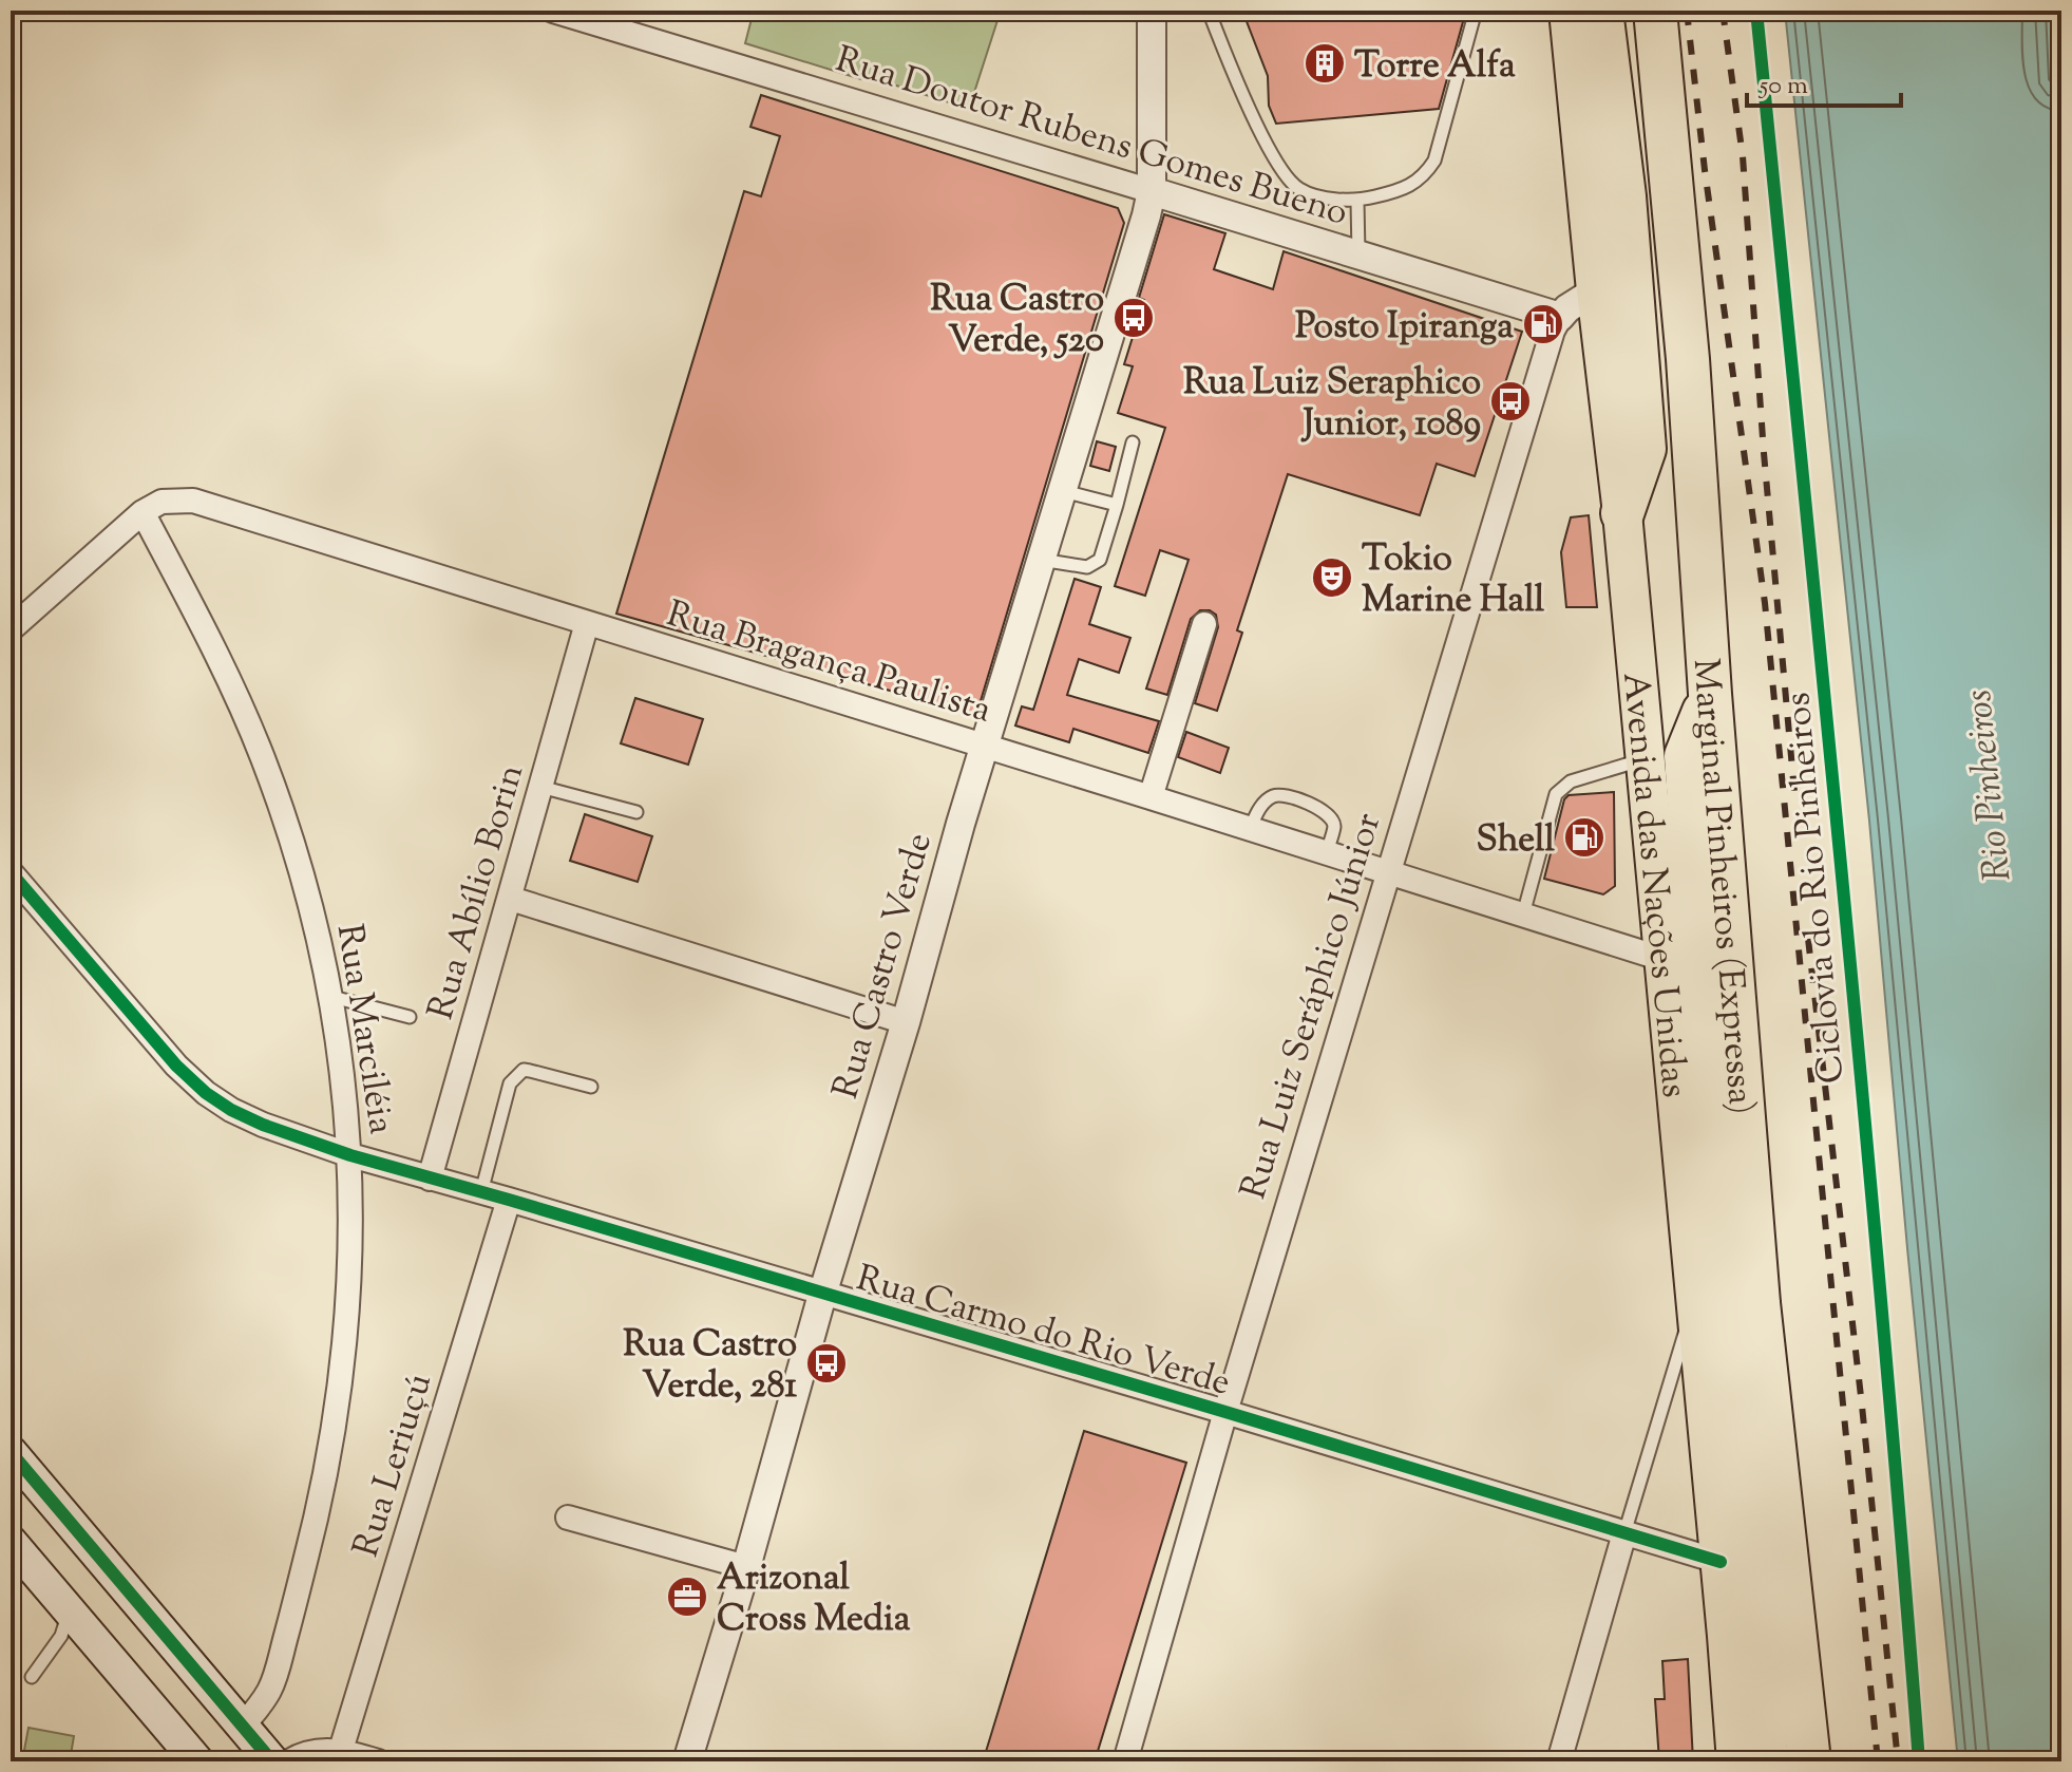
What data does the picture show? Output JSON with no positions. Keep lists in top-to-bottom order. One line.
{"streets":{"highway":["Avenida das Nações Unidas","Marginal Pinheiros (Expressa)"],"street":["Rua Doutor Rubens Gomes Bueno","Rua Bragança Paulista","Rua Abílio Borin","Rua Castro Verde","Rua Luiz Seráphico Júnior","Rua Marciléia","Rua Carmo do Rio Verde","Rua Leriuçú"],"cycle path":["Ciclovia do Rio Pinheiros"]},"crossings":[["Rua Doutor Rubens Gomes Bueno","Rua Castro Verde"],["Rua Doutor Rubens Gomes Bueno","Rua Luiz Seráphico Júnior"],["Rua Bragança Paulista","Avenida das Nações Unidas"],["Rua Bragança Paulista","Rua Abílio Borin"],["Rua Bragança Paulista","Rua Castro Verde"],["Rua Bragança Paulista","Rua Luiz Seráphico Júnior"],["Rua Bragança Paulista","Rua Marciléia"],["Avenida das Nações Unidas","Rua Carmo do Rio Verde"],["Rua Abílio Borin","Rua Carmo do Rio Verde"],["Rua Castro Verde","Rua Carmo do Rio Verde"],["Rua Luiz Seráphico Júnior","Rua Carmo do Rio Verde"],["Rua Marciléia","Rua Carmo do Rio Verde"],["Rua Carmo do Rio Verde","Rua Leriuçú"]],"water":["Rio Pinheiros"],"places":{"building":["Torre Alfa"],"bus stop":["Rua Castro Verde, 520","Rua Luiz Seraphico Junior, 1089","Rua Castro Verde, 281"],"fuel station":["Posto Ipiranga","Shell"],"theatre":["Tokio Marine Hall"],"office":["Arizonal Cross Media"]},"scale_bar":"50 m"}
